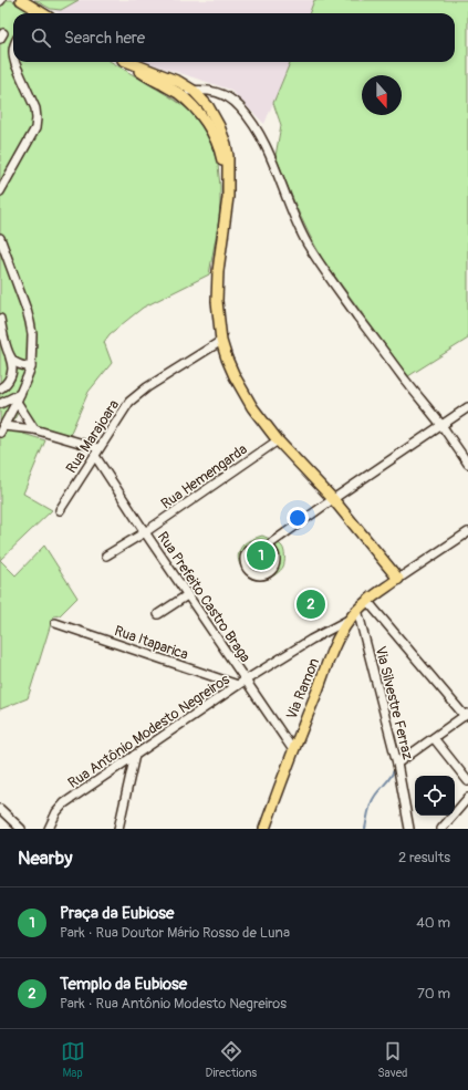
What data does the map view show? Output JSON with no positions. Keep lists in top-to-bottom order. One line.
{"streets":{"main road":["Via Ramon"],"street":["Rua Marajoara","Rua Hemengarda","Rua Prefeito Castro Braga","Rua Itaparica","Via Silvestre Ferraz","Rua Antônio Modesto Negreiros"]},"crossings":[["Rua Marajoara","Rua Prefeito Castro Braga"],["Rua Hemengarda","Rua Prefeito Castro Braga"],["Rua Prefeito Castro Braga","Via Ramon"],["Rua Prefeito Castro Braga","Rua Antônio Modesto Negreiros"],["Rua Itaparica","Rua Antônio Modesto Negreiros"],["Via Ramon","Via Silvestre Ferraz"],["Via Ramon","Rua Antônio Modesto Negreiros"]],"north":"bottom","page":{"search":"Search here","pins":["1","2"],"heading":["Nearby","2 results"],"list":[{"mark":"1","name":"Praça da Eubiose","note":"Park · Rua Doutor Mário Rosso de Luna","value":"40 m"},{"mark":"2","name":"Templo da Eubiose","note":"Park · Rua Antônio Modesto Negreiros","value":"70 m"}],"nav":["Map","Directions","Saved"]}}
